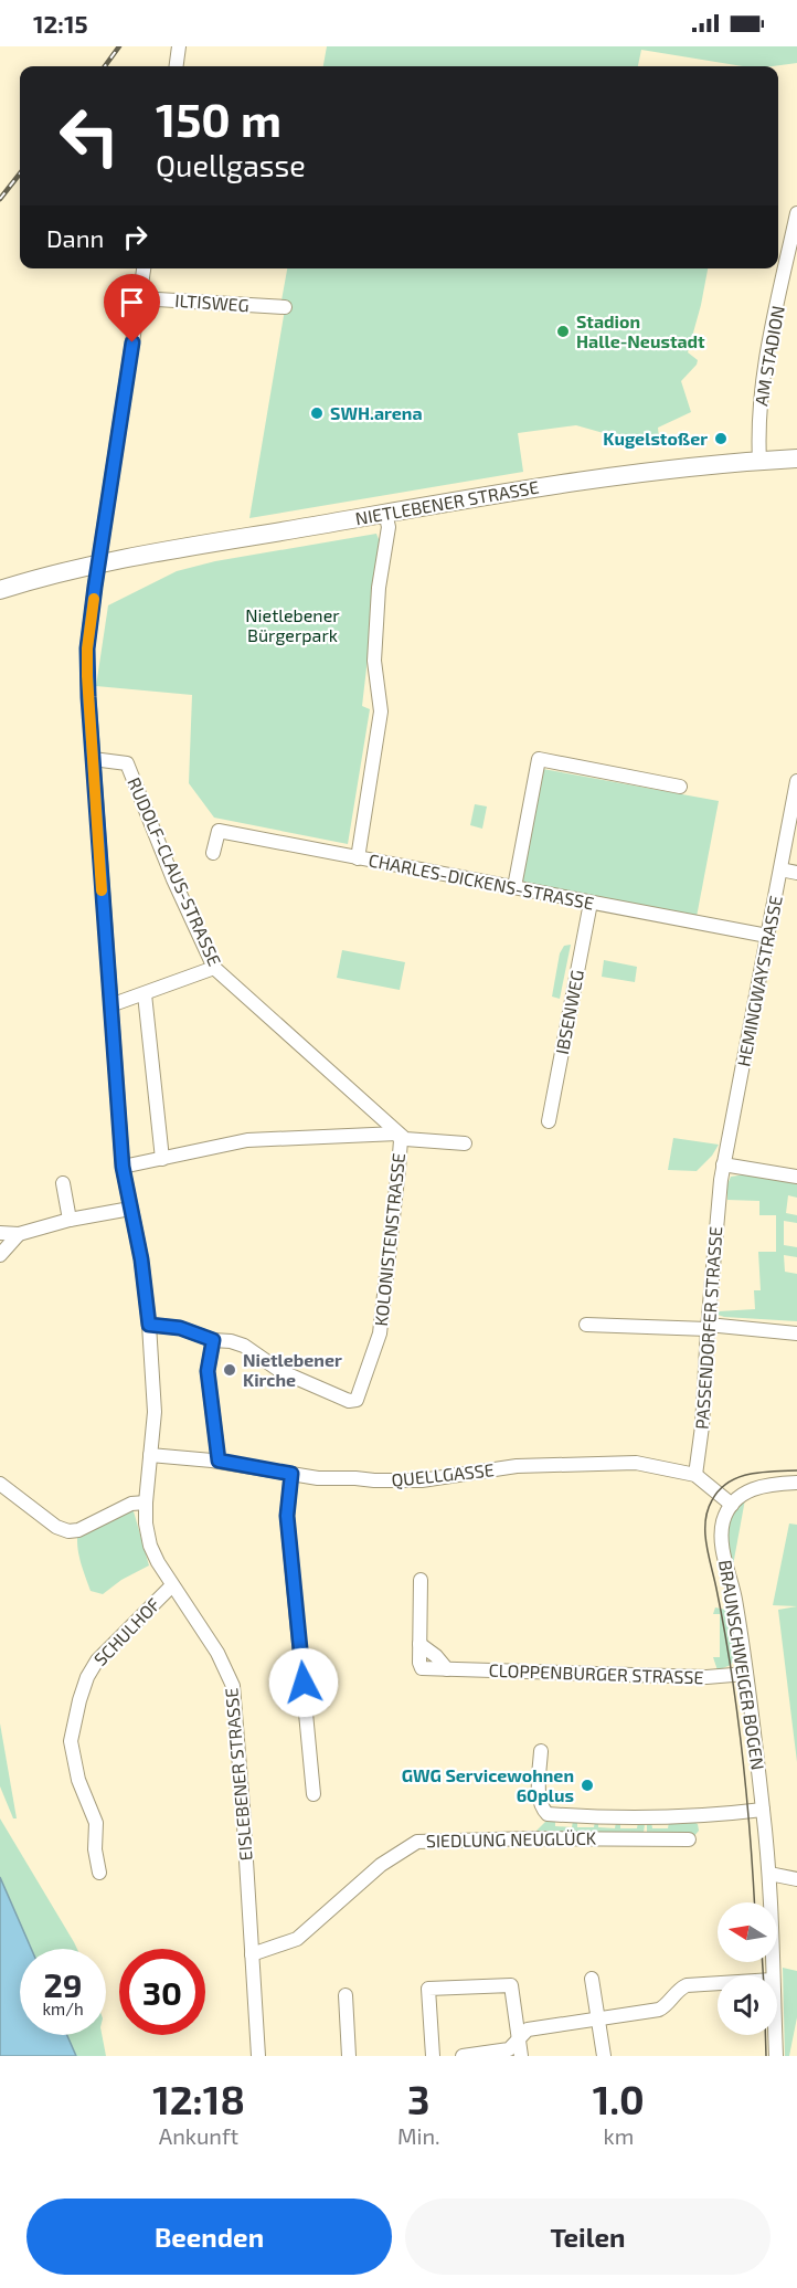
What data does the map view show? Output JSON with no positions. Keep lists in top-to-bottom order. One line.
{"streets":{"main road":["NIETLEBENER STRASSE"],"street":["ILTISWEG","AM STADION","RUDOLF-CLAUS-STRASSE","CHARLES-DICKENS-STRASSE","HEMINGWAYSTRASSE","IBSENWEG","KOLONISTENSTRASSE","PASSENDORFER STRASSE","QUELLGASSE","SCHULHOF","BRAUNSCHWEIGER BOGEN","CLOPPENBURGER STRASSE","EISLEBENER STRASSE","SIEDLUNG NEUGLÜCK"]},"crossings":[["ILTISWEG","EISLEBENER STRASSE"],["AM STADION","NIETLEBENER STRASSE"],["NIETLEBENER STRASSE","EISLEBENER STRASSE"],["RUDOLF-CLAUS-STRASSE","KOLONISTENSTRASSE"],["RUDOLF-CLAUS-STRASSE","EISLEBENER STRASSE"],["CHARLES-DICKENS-STRASSE","HEMINGWAYSTRASSE"],["CHARLES-DICKENS-STRASSE","IBSENWEG"],["HEMINGWAYSTRASSE","PASSENDORFER STRASSE"],["PASSENDORFER STRASSE","QUELLGASSE"],["QUELLGASSE","EISLEBENER STRASSE"],["SCHULHOF","EISLEBENER STRASSE"],["BRAUNSCHWEIGER BOGEN","CLOPPENBURGER STRASSE"],["BRAUNSCHWEIGER BOGEN","SIEDLUNG NEUGLÜCK"],["EISLEBENER STRASSE","SIEDLUNG NEUGLÜCK"]],"parks":["Nietlebener Bürgerpark"],"places":["Stadion Halle-Neustadt","SWH.arena","Kugelstoßer","Nietlebener Kirche","GWG Servicewohnen 60plus"],"north":"left","page":{"status":"12:15","turn":["150 m","Quellgasse"],"then":"Dann","speed":"29 km/h","limit":"30","eta":["12:18","Ankunft","3","Min.","1.0","km"],"buttons":["Beenden","Teilen"]}}
